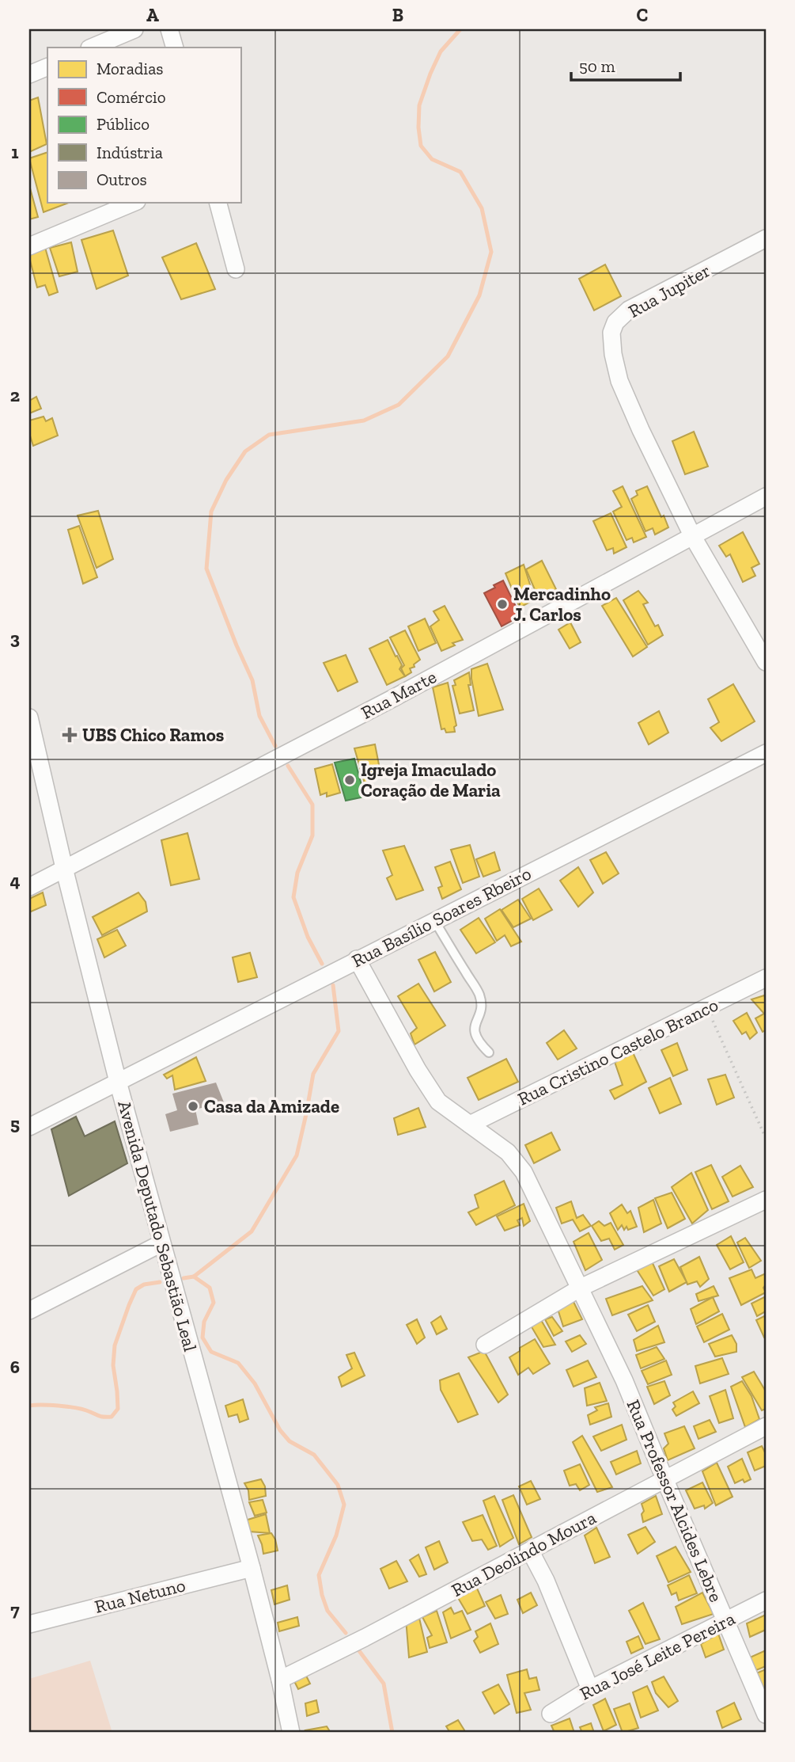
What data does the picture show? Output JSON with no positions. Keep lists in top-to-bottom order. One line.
{"streets":{"street":["Rua Jupiter","Rua Marte","Rua Basílio Soares Rbeiro","Rua Cristino Castelo Branco","Avenida Deputado Sebastião Leal","Rua Professor Alcides Lebre","Rua Deolindo Moura","Rua Netuno","Rua José Leite Pereira"]},"crossings":[["Rua Jupiter","Rua Marte"],["Rua Marte","Avenida Deputado Sebastião Leal"],["Rua Basílio Soares Rbeiro","Avenida Deputado Sebastião Leal"],["Rua Basílio Soares Rbeiro","Rua Professor Alcides Lebre"],["Rua Cristino Castelo Branco","Rua Professor Alcides Lebre"],["Avenida Deputado Sebastião Leal","Rua Deolindo Moura"],["Avenida Deputado Sebastião Leal","Rua Netuno"],["Rua Professor Alcides Lebre","Rua Deolindo Moura"],["Rua Professor Alcides Lebre","Rua José Leite Pereira"]],"places":{"other":["Mercadinho J. Carlos","Igreja Imaculado Coração de Maria","Casa da Amizade"],"health":["UBS Chico Ramos"]},"legend":["Moradias","Comércio","Público","Indústria","Outros"],"scale_bar":"50 m","grid":{"columns":["A","B","C"],"rows":["1","2","3","4","5","6","7"]}}
